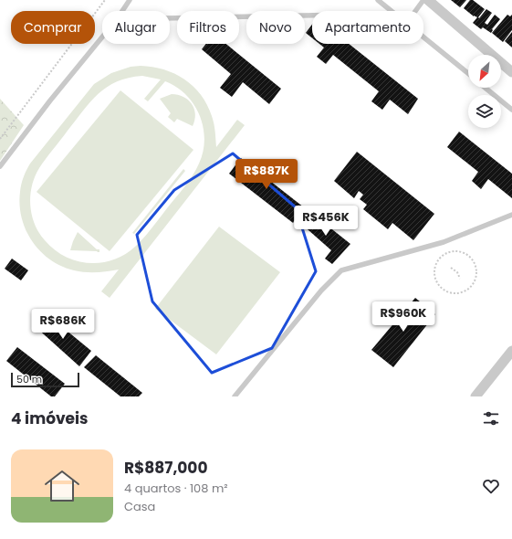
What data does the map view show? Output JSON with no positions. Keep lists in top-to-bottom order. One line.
{"scale_bar":"50 m","north":"bottom left","page":{"chip":["Comprar","Alugar","Filtros","Novo","Apartamento"],"price":["R$887K","R$456K","R$960K","R$686K"],"scale":"50 m","heading":"4 imóveis","list":[{"name":"R$887,000","note":"4 quartos · 108 m² · Casa"}]}}
